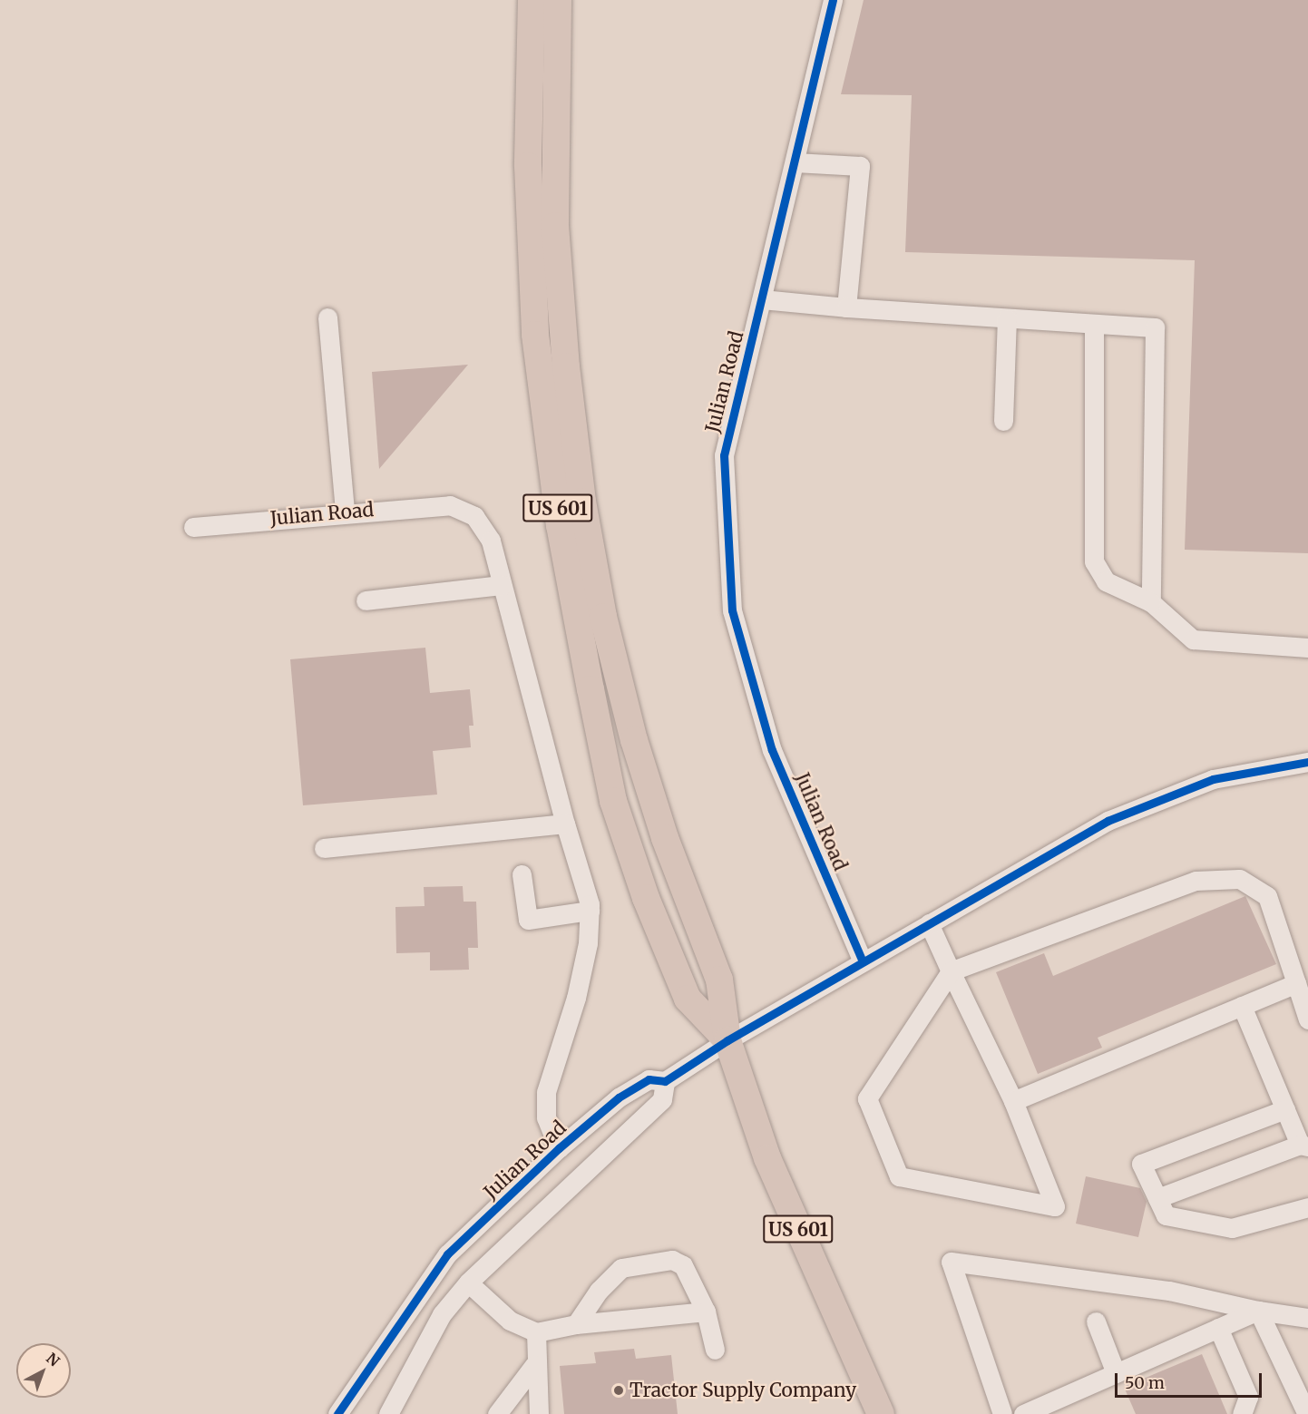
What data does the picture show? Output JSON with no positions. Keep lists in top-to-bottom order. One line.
{"streets":{"highway":["US 601"],"street":["Julian Road"]},"crossings":[["Julian Road","US 601"]],"places":["Tractor Supply Company"],"scale_bar":"50 m","north":"top right"}
